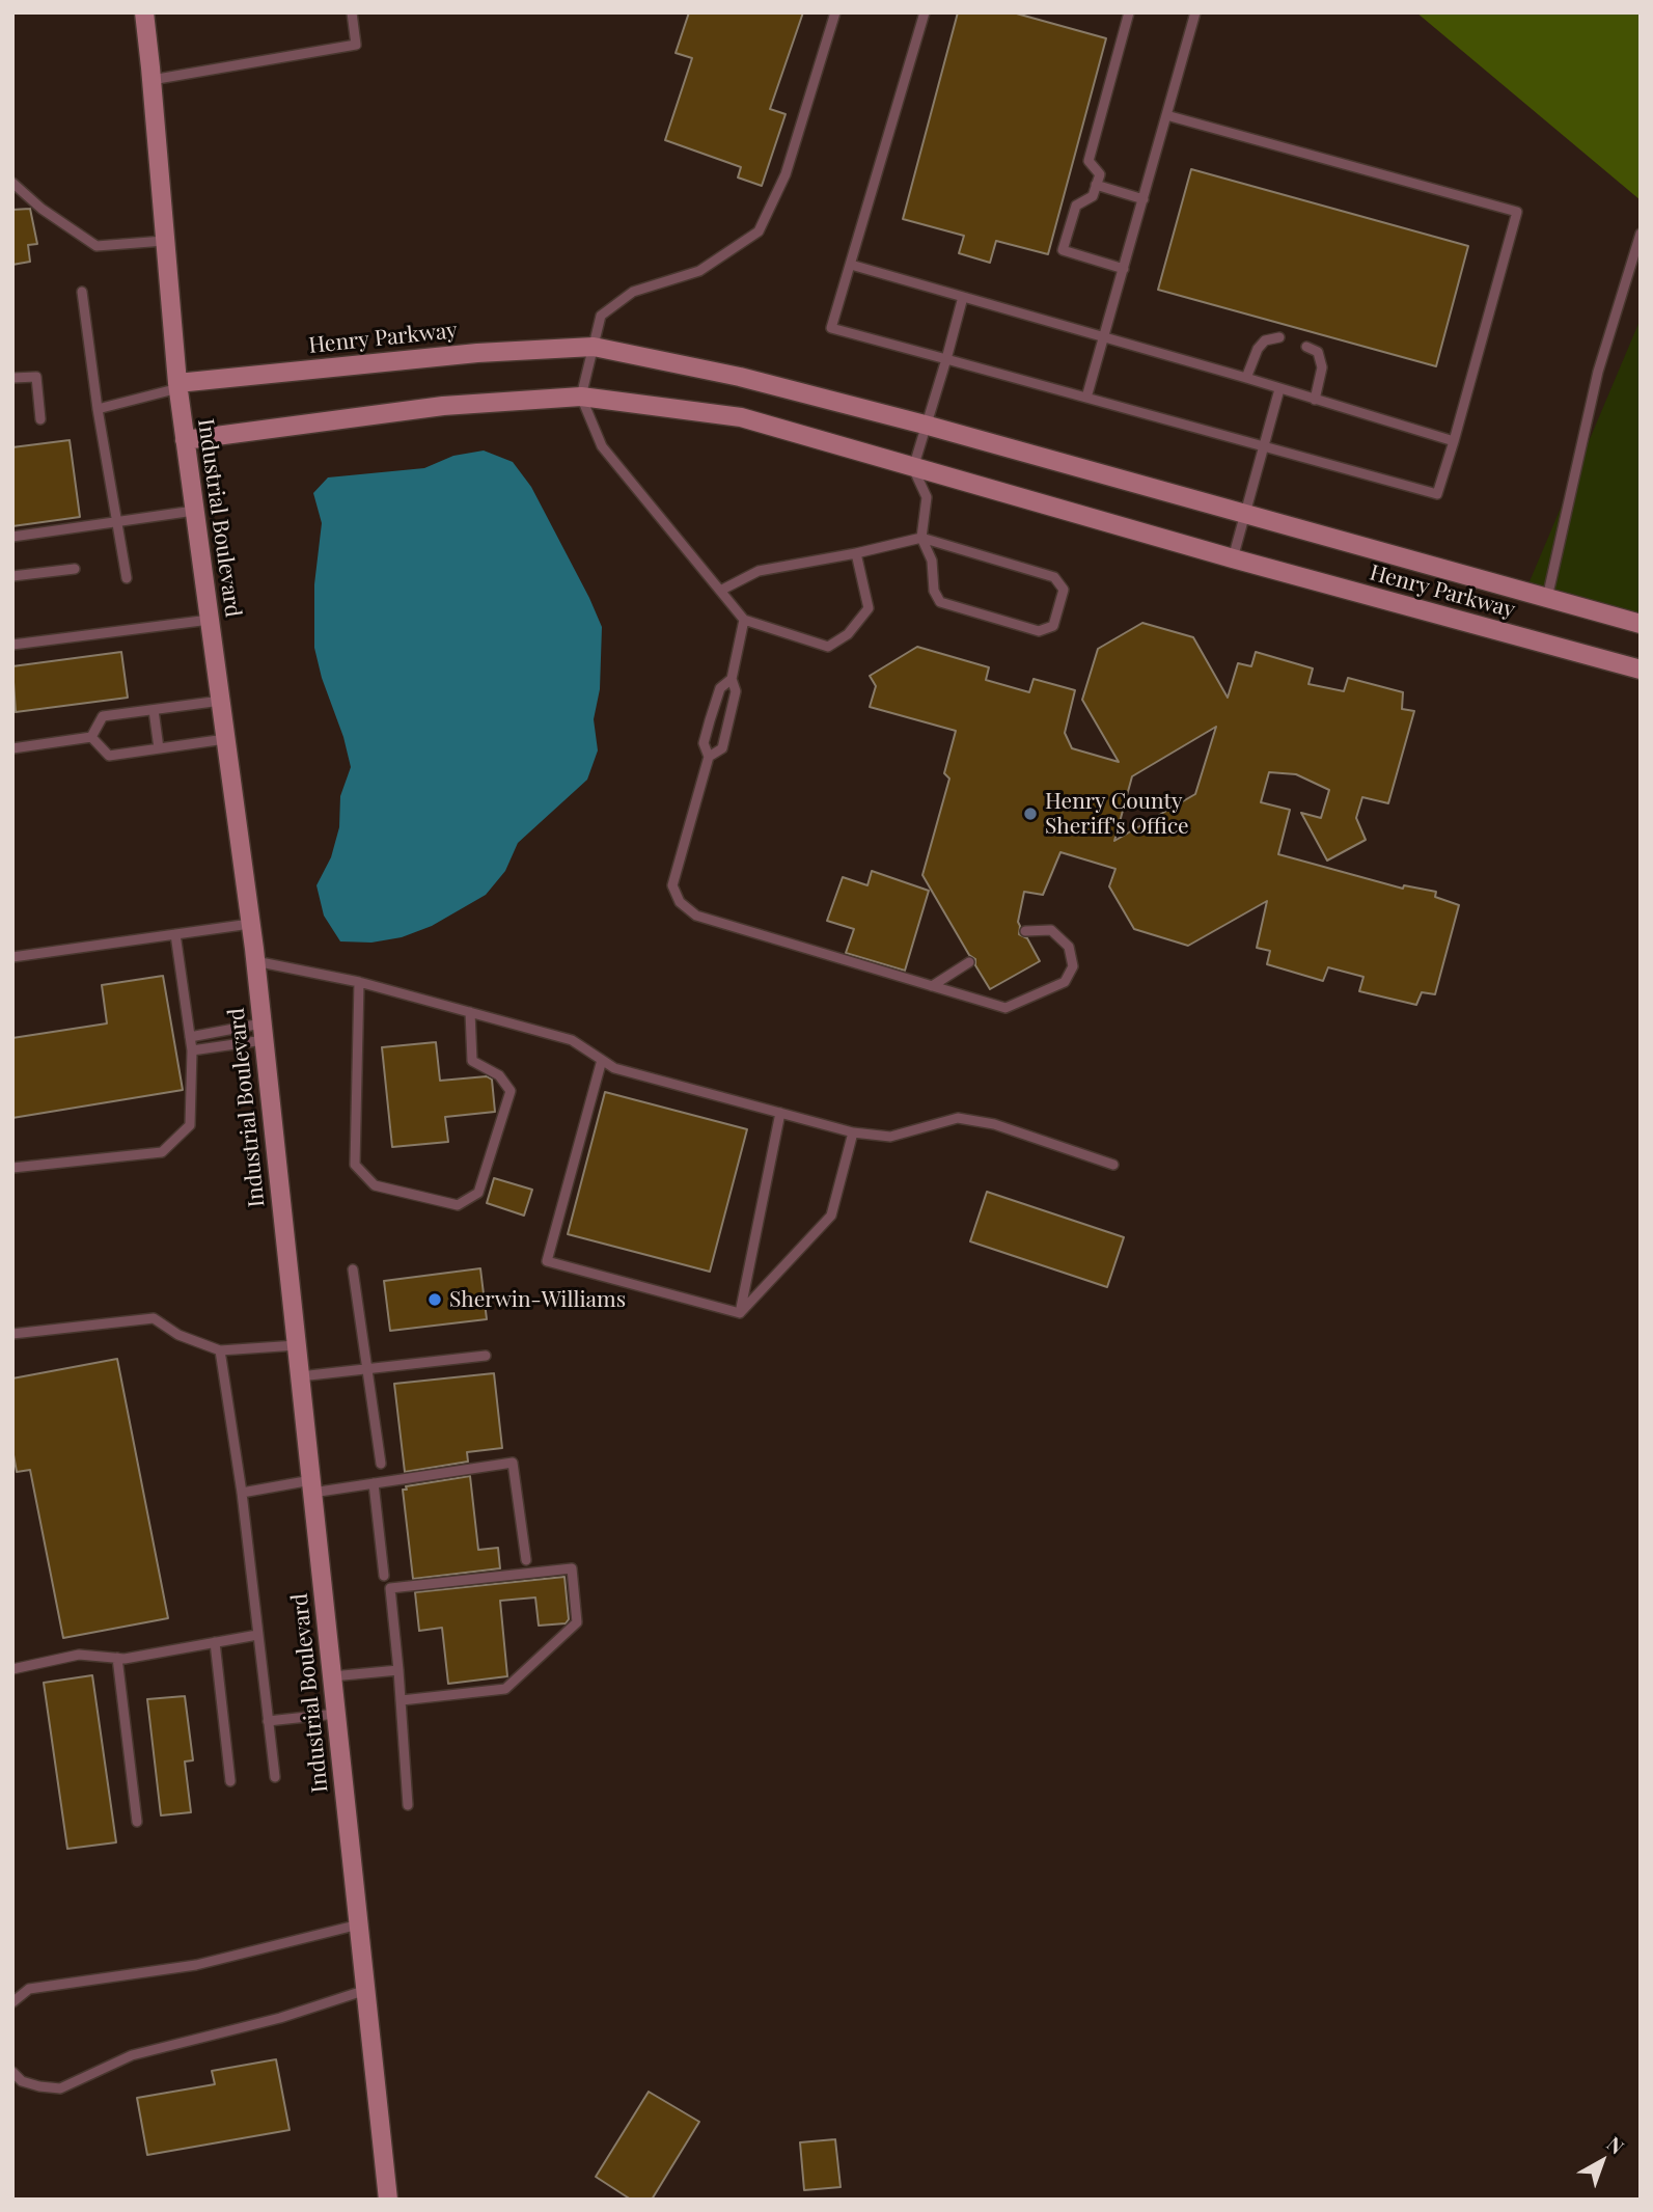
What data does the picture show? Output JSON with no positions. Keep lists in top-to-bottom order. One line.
{"streets":{"street":["Henry Parkway","Industrial Boulevard"]},"crossings":[["Henry Parkway","Industrial Boulevard"]],"places":["Henry County Sheriff's Office","Sherwin-Williams"],"north":"top right"}
